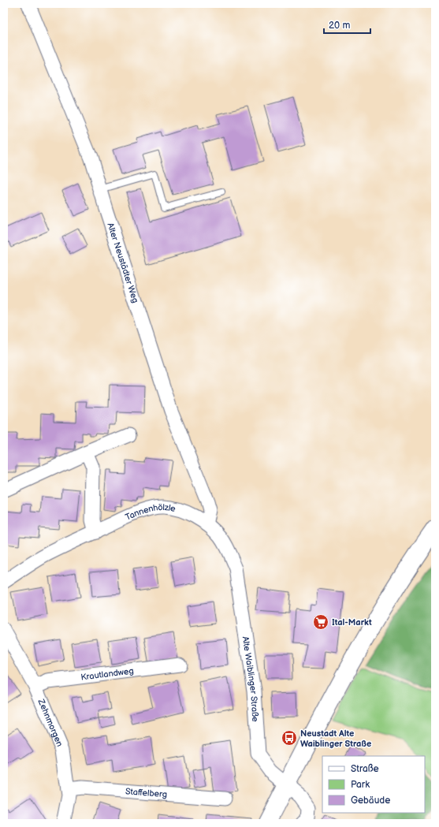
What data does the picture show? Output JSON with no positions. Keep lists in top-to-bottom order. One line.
{"streets":{"street":["Alter Neustädter Weg","Tannenhölzle","Krautlandweg","Alte Waiblinger Straße","Zehnmorgen","Staffelberg"]},"crossings":[["Alter Neustädter Weg","Tannenhölzle"],["Alter Neustädter Weg","Alte Waiblinger Straße"],["Tannenhölzle","Alte Waiblinger Straße"],["Krautlandweg","Zehnmorgen"],["Zehnmorgen","Staffelberg"]],"places":{"supermarket":["Ital-Markt"],"bus stop":["Neustadt Alte Waiblinger Straße"]},"legend":["Straße","Park","Gebäude"],"scale_bar":"20 m"}
